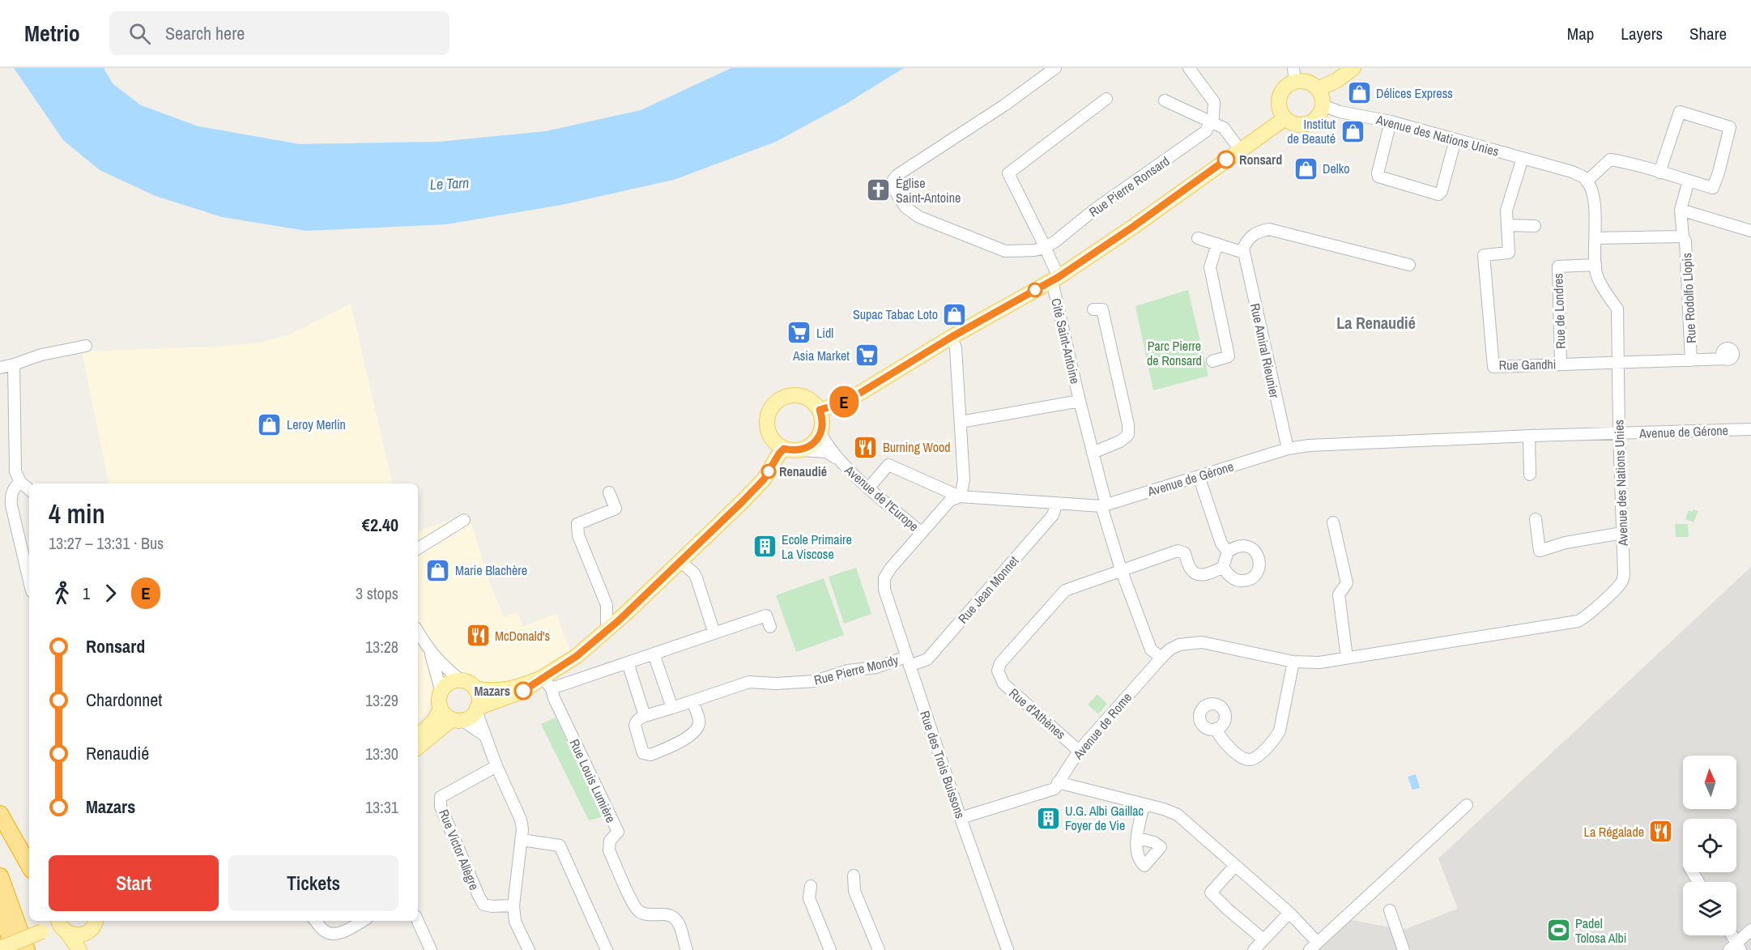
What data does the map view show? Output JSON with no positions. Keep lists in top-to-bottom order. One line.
{"streets":{"street":["Avenue des Nations Unies","Rue Pierre Ronsard","Rue Rodolfo Llopis","Rue de Londres","Cité Saint-Antoine","Rue Amiral Rieunier","Rue Gandhi","Avenue de Gérone","Avenue de l'Europe","Rue Jean Monnet","Rue Pierre Mondy","Rue d'Athènes","Avenue de Rome","Rue des Trois Buissons","Rue Louis Lumière","Rue Victor Allègre"]},"crossings":[["Avenue des Nations Unies","Rue Rodolfo Llopis"],["Avenue des Nations Unies","Rue de Londres"],["Avenue des Nations Unies","Cité Saint-Antoine"],["Avenue des Nations Unies","Rue Gandhi"],["Avenue des Nations Unies","Avenue de Gérone"],["Avenue des Nations Unies","Avenue de Rome"],["Rue Pierre Ronsard","Cité Saint-Antoine"],["Rue Rodolfo Llopis","Rue Gandhi"],["Rue de Londres","Rue Gandhi"],["Cité Saint-Antoine","Avenue de Gérone"],["Cité Saint-Antoine","Rue d'Athènes"],["Cité Saint-Antoine","Avenue de Rome"],["Rue Amiral Rieunier","Avenue de Gérone"],["Avenue de Gérone","Avenue de l'Europe"],["Avenue de Gérone","Rue Jean Monnet"],["Avenue de l'Europe","Rue des Trois Buissons"],["Rue Jean Monnet","Rue Pierre Mondy"],["Rue Jean Monnet","Rue des Trois Buissons"],["Rue Pierre Mondy","Rue des Trois Buissons"],["Rue d'Athènes","Avenue de Rome"],["Avenue de Rome","Rue des Trois Buissons"]],"districts":["La Renaudié"],"water":["Le Tarn"],"parks":["Parc Pierre de Ronsard"],"places":{"shop":["Délices Express","Institut de Beauté","Delko","Supac Tabac Loto","Leroy Merlin","Marie Blachère"],"other":["Ronsard","Renaudié","Mazars"],"church":["Église Saint-Antoine"],"supermarket":["Lidl","Asia Market"],"restaurant":["Burning Wood","McDonald's","La Régalade"],"building":["Ecole Primaire La Viscose","U.G. Albi Gaillac Foyer de Vie"],"sports":["Padel Tolosa Albi"]},"lines":["bus line E"],"north":"top","page":{"header":"Metrio","search":"Search here","nav":["Map","Layers","Share"],"on_map":"E","heading":["4 min","13:27 – 13:31 · Bus","€2.40"],"legs":["1","E","3 stops"],"list":[{"name":"Ronsard","value":"13:28"},{"name":"Chardonnet","value":"13:29"},{"name":"Renaudié","value":"13:30"},{"name":"Mazars","value":"13:31"}],"buttons":["Start","Tickets"]}}
